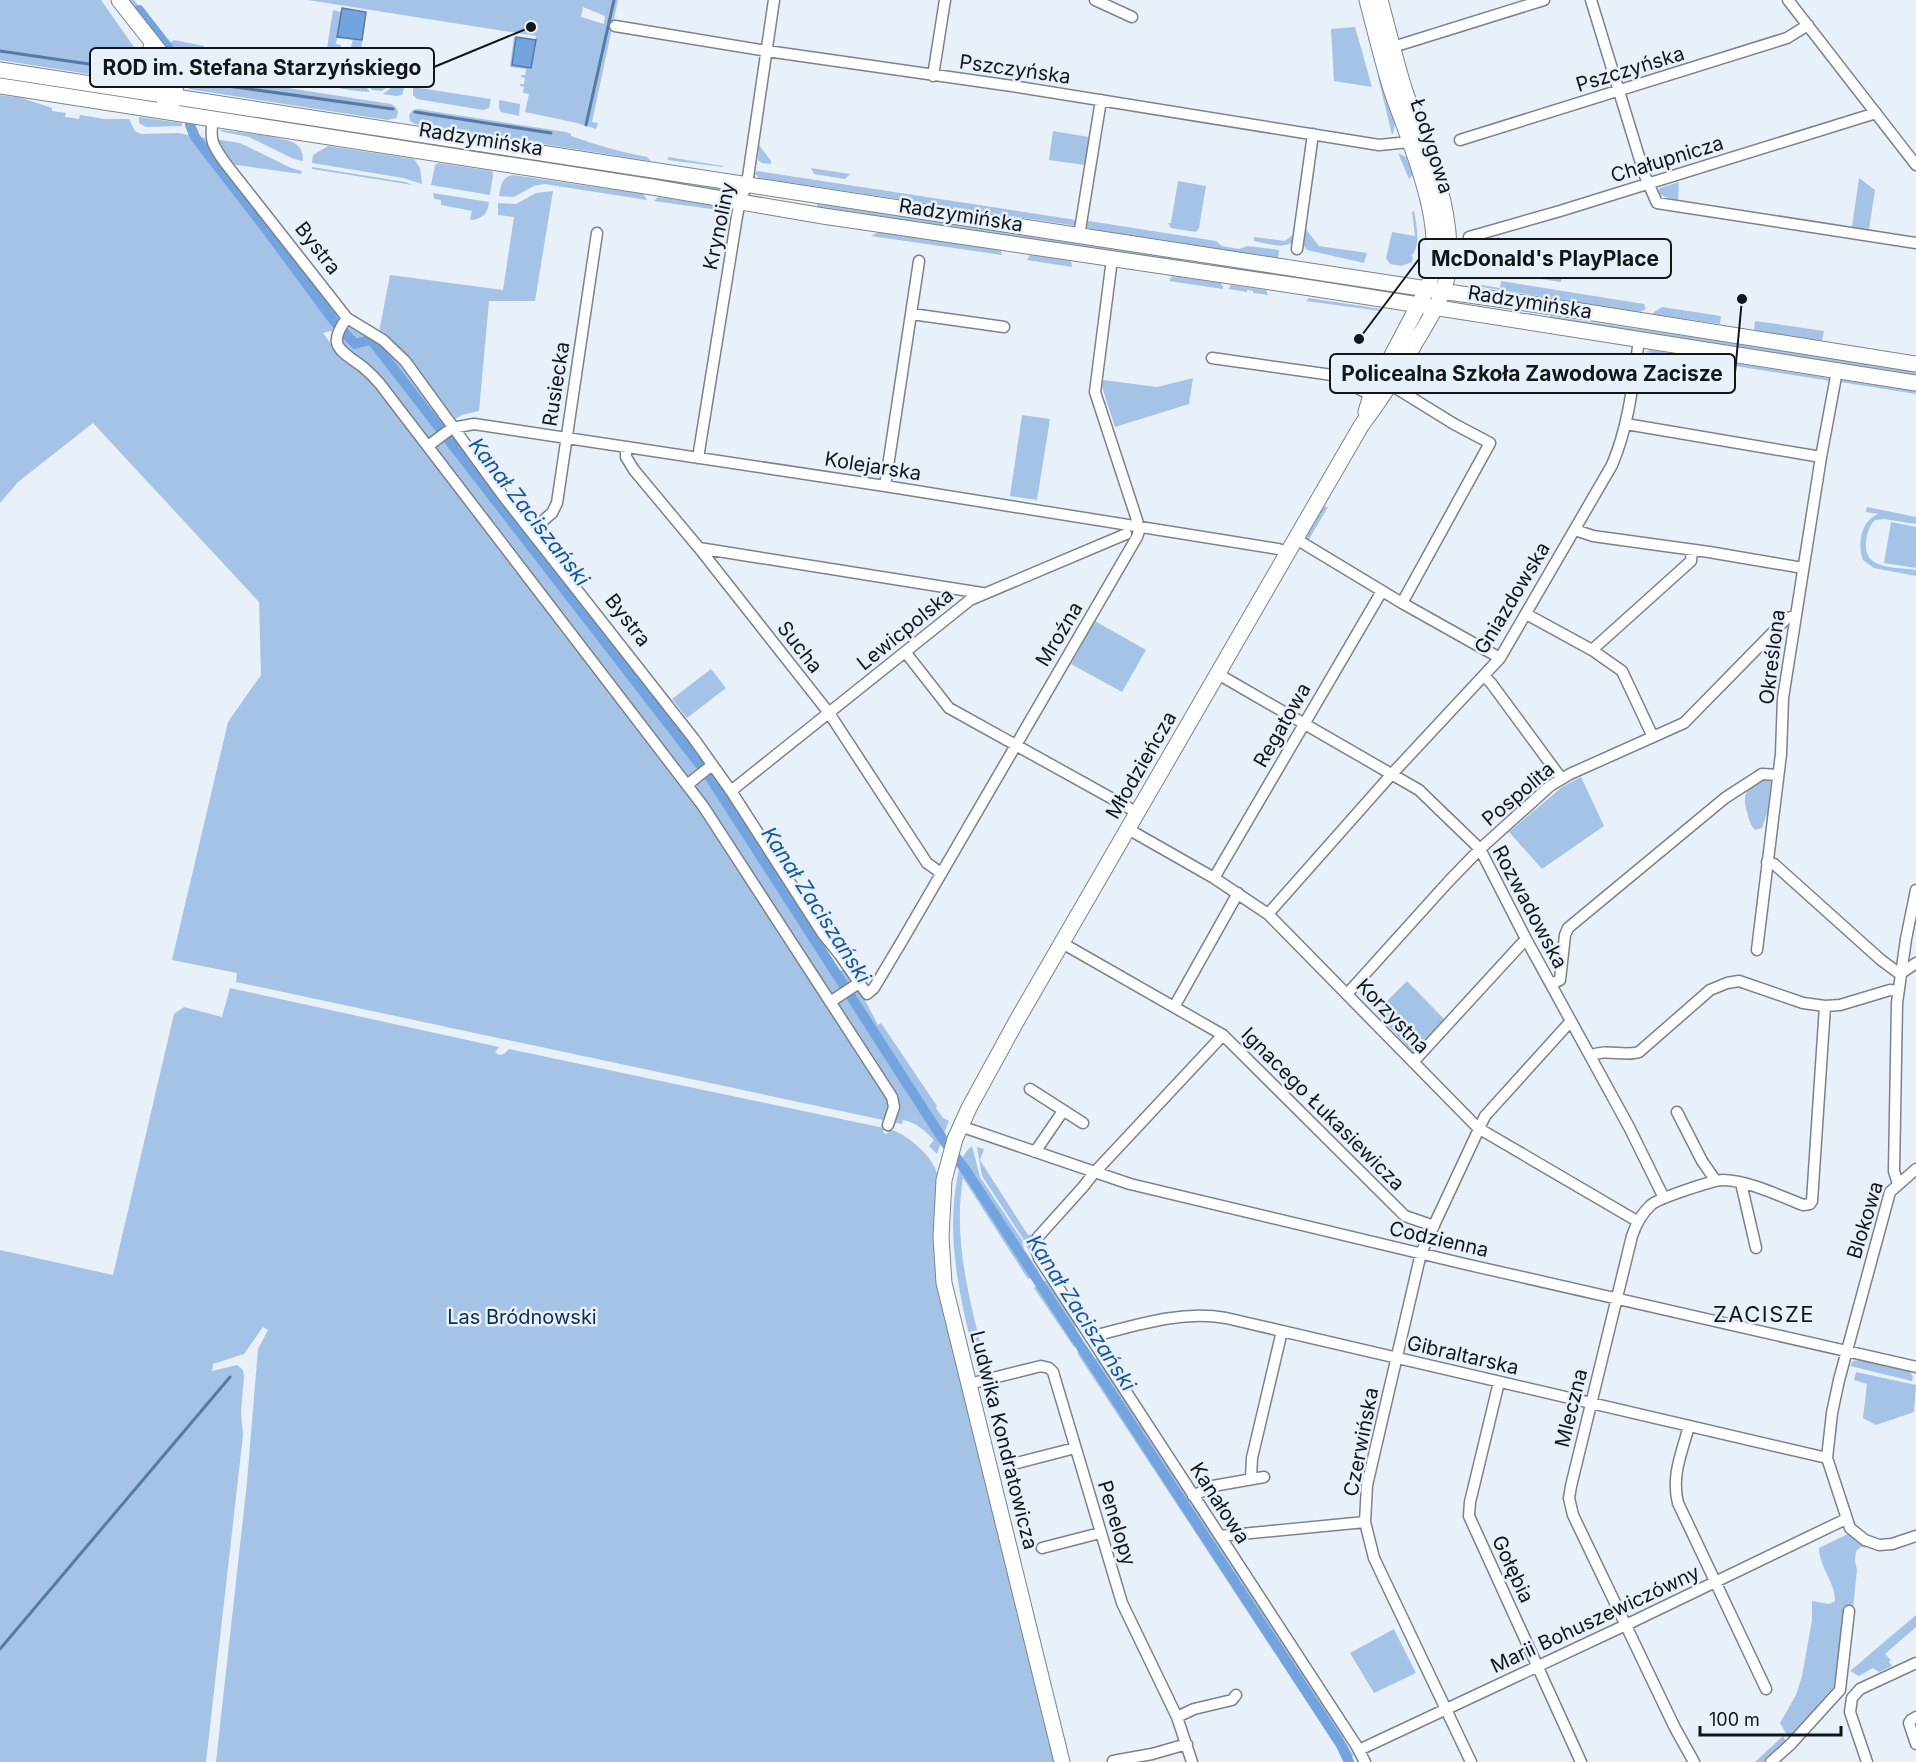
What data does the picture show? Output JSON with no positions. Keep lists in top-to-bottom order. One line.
{"streets":{"main road":["Radzymińska","Łodygowa","Młodzieńcza","Ludwika Kondratowicza"],"street":["Pszczyńska","Chałupnicza","Krynoliny","Bystra","Rusiecka","Kolejarska","Gniazdowska","Lewicpolska","Mroźna","Sucha","Określona","Regatowa","Pospolita","Rozwadowska","Korzystna","Ignacego Łukasiewicza","Blokowa","Codzienna","Gibraltarska","Mleczna","Czerwińska","Kanałowa","Penelopy","Gołębia","Marii Bohuszewiczówny"]},"crossings":[["Pszczyńska","Łodygowa"],["Pszczyńska","Krynoliny"],["Radzymińska","Łodygowa"],["Radzymińska","Krynoliny"],["Radzymińska","Bystra"],["Radzymińska","Gniazdowska"],["Radzymińska","Określona"],["Radzymińska","Młodzieńcza"],["Łodygowa","Młodzieńcza"],["Krynoliny","Kolejarska"],["Bystra","Rusiecka"],["Bystra","Kolejarska"],["Bystra","Lewicpolska"],["Bystra","Mroźna"],["Rusiecka","Kolejarska"],["Kolejarska","Gniazdowska"],["Kolejarska","Mroźna"],["Kolejarska","Sucha"],["Kolejarska","Regatowa"],["Kolejarska","Młodzieńcza"],["Gniazdowska","Rozwadowska"],["Gniazdowska","Korzystna"],["Lewicpolska","Sucha"],["Mroźna","Sucha"],["Określona","Pospolita"],["Regatowa","Rozwadowska"],["Regatowa","Korzystna"],["Młodzieńcza","Rozwadowska"],["Młodzieńcza","Korzystna"],["Młodzieńcza","Ignacego Łukasiewicza"],["Młodzieńcza","Codzienna"],["Młodzieńcza","Ludwika Kondratowicza"],["Pospolita","Rozwadowska"],["Pospolita","Korzystna"],["Rozwadowska","Czerwińska"],["Korzystna","Mleczna"],["Korzystna","Czerwińska"],["Ignacego Łukasiewicza","Czerwińska"],["Blokowa","Codzienna"],["Blokowa","Gibraltarska"],["Blokowa","Marii Bohuszewiczówny"],["Codzienna","Mleczna"],["Codzienna","Ludwika Kondratowicza"],["Codzienna","Czerwińska"],["Codzienna","Kanałowa"],["Gibraltarska","Mleczna"],["Gibraltarska","Czerwińska"],["Gibraltarska","Kanałowa"],["Gibraltarska","Gołębia"],["Mleczna","Marii Bohuszewiczówny"],["Ludwika Kondratowicza","Penelopy"],["Czerwińska","Marii Bohuszewiczówny"],["Kanałowa","Marii Bohuszewiczówny"],["Gołębia","Marii Bohuszewiczówny"]],"districts":["ZACISZE"],"water":["Kanał Zaciszański"],"parks":["Las Bródnowski"],"places":["ROD im. Stefana Starzyńskiego","Policealna Szkoła Zawodowa Zacisze","McDonald's PlayPlace"],"scale_bar":"100 m"}
